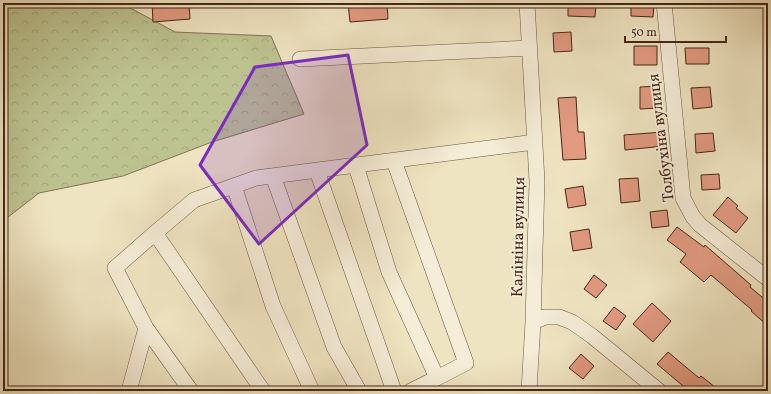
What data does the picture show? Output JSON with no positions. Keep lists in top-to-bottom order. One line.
{"streets":{"street":["Толбухіна вулиця","Калініна вулиця"]},"scale_bar":"50 m"}
